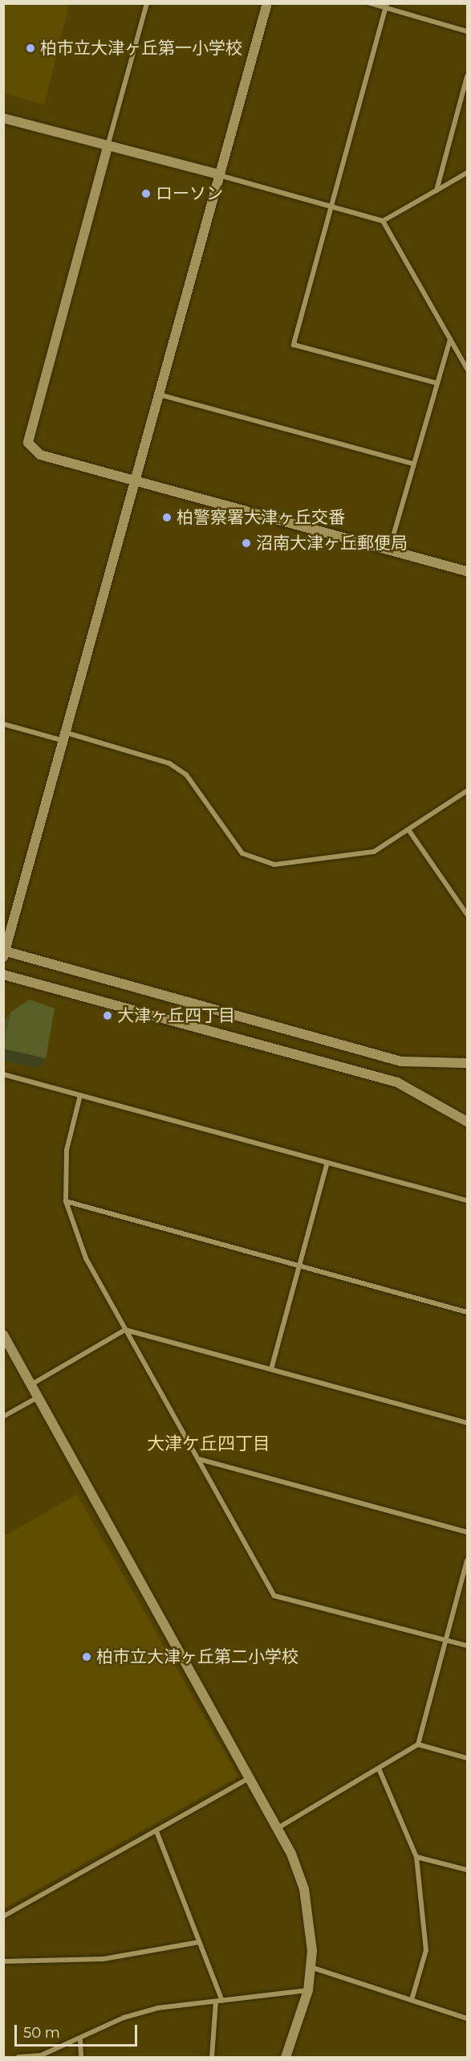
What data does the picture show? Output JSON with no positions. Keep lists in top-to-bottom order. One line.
{"districts":["大津ケ丘四丁目"],"places":["柏市立大津ヶ丘第一小学校","ローソン","柏警察署大津ヶ丘交番","沼南大津ヶ丘郵便局","大津ヶ丘四丁目","柏市立大津ヶ丘第二小学校"],"scale_bar":"50 m"}
